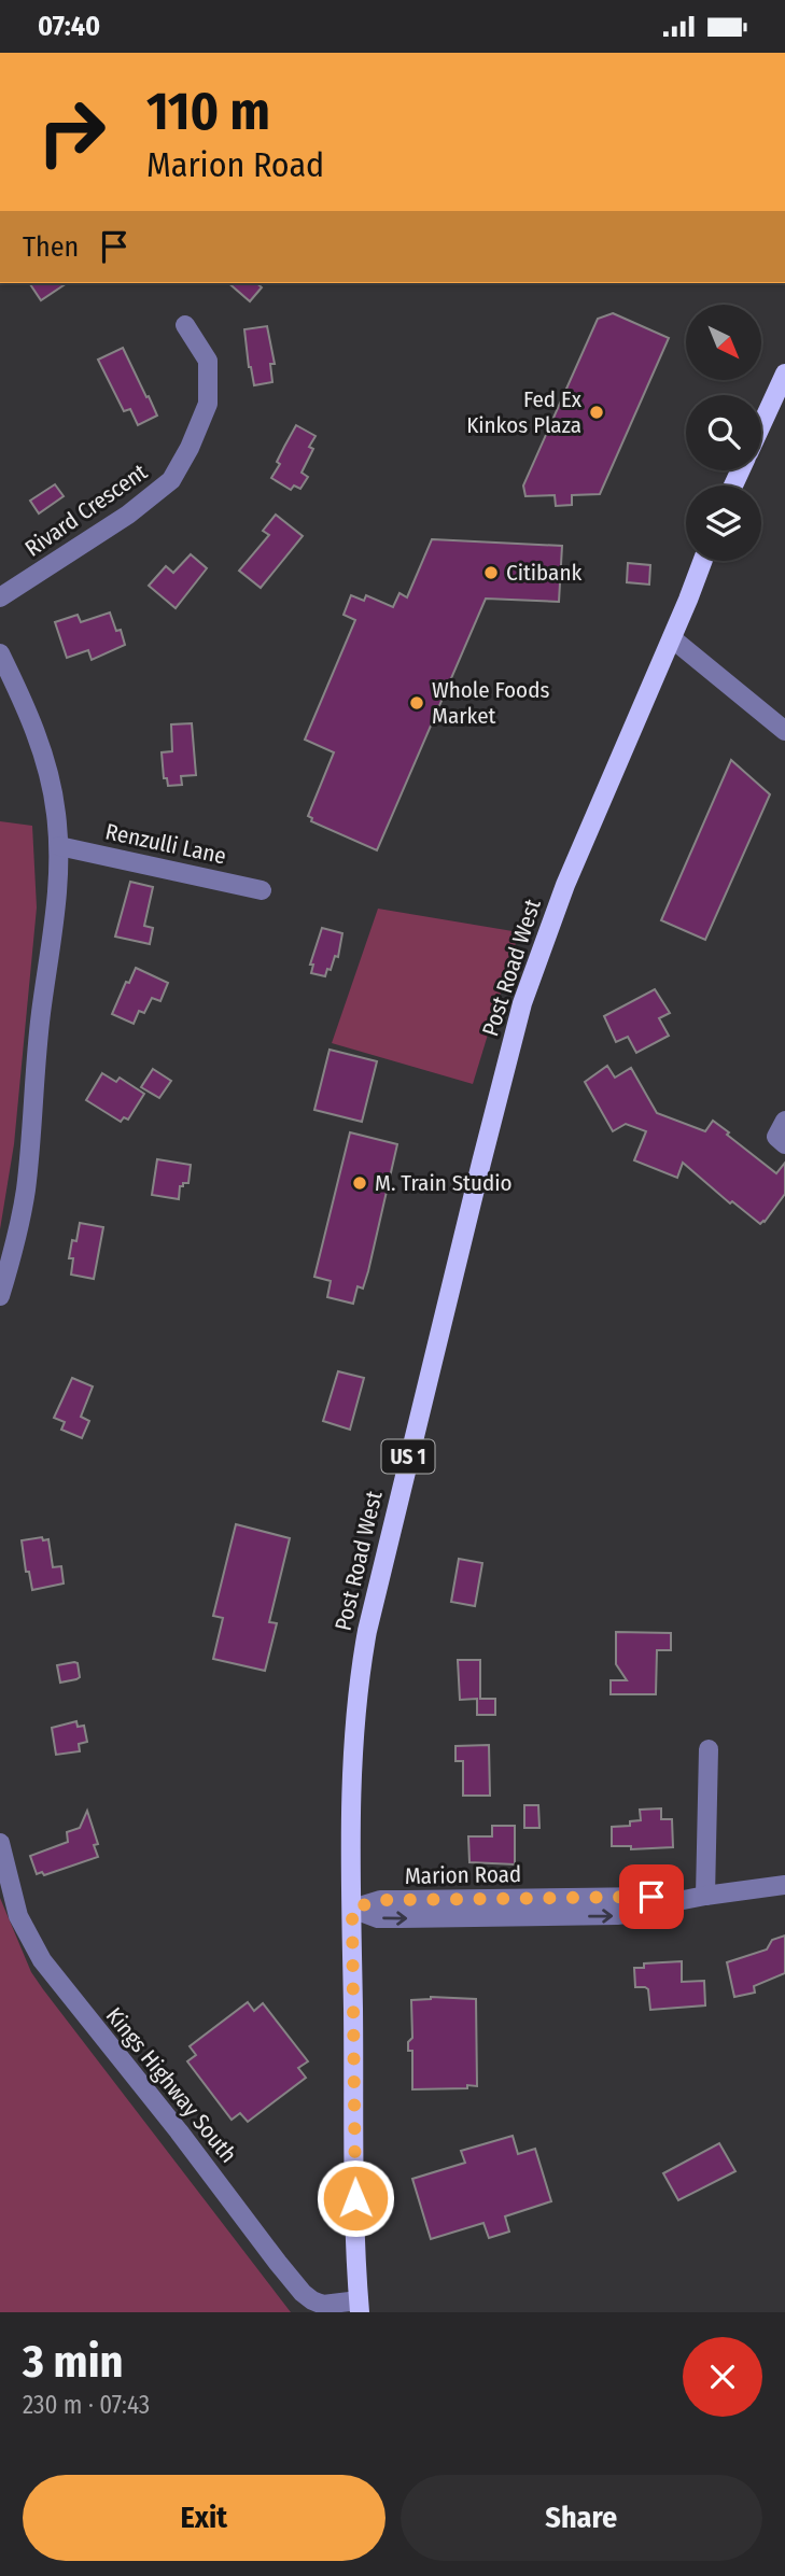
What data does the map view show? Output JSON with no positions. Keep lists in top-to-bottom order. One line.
{"streets":{"main road":["Post Road West","US 1"],"street":["Rivard Crescent","Renzulli Lane","Marion Road","Kings Highway South"]},"crossings":[["Post Road West","US 1"],["Post Road West","Marion Road"],["Post Road West","Kings Highway South"]],"places":["Fed Ex Kinkos Plaza","Citibank","Whole Foods Market","M. Train Studio"],"north":"bottom right","page":{"status":"07:40","turn":["110 m","Marion Road"],"then":"Then","heading":["3 min","230 m · 07:43"],"buttons":["Exit","Share"]}}
